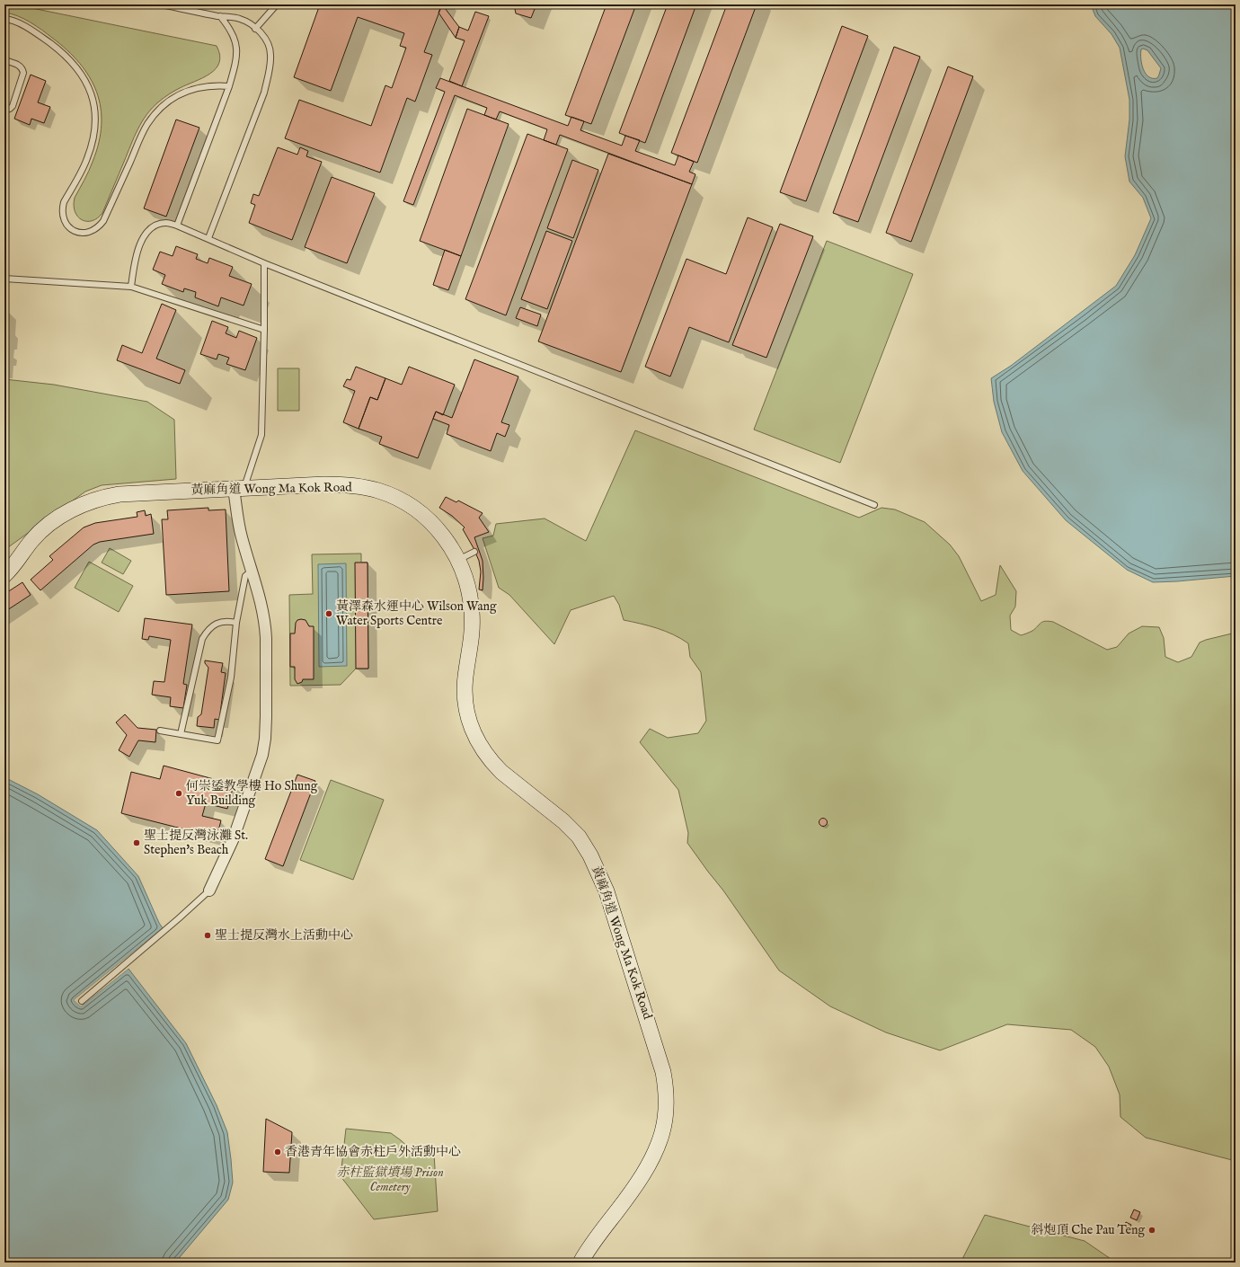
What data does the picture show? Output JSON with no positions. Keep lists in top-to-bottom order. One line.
{"streets":{"street":["黃麻角道 Wong Ma Kok Road"]},"parks":["赤柱監獄墳場 Prison Cemetery"],"places":["黃澤森水運中心 Wilson Wang Water Sports Centre","何崇鋈教學樓 Ho Shung Yuk Building","聖士提反灣泳灘 St. Stephen's Beach","聖士提反灣水上活動中心","香港青年協會赤柱戶外活動中心","斜炮頂 Che Pau Teng"]}
